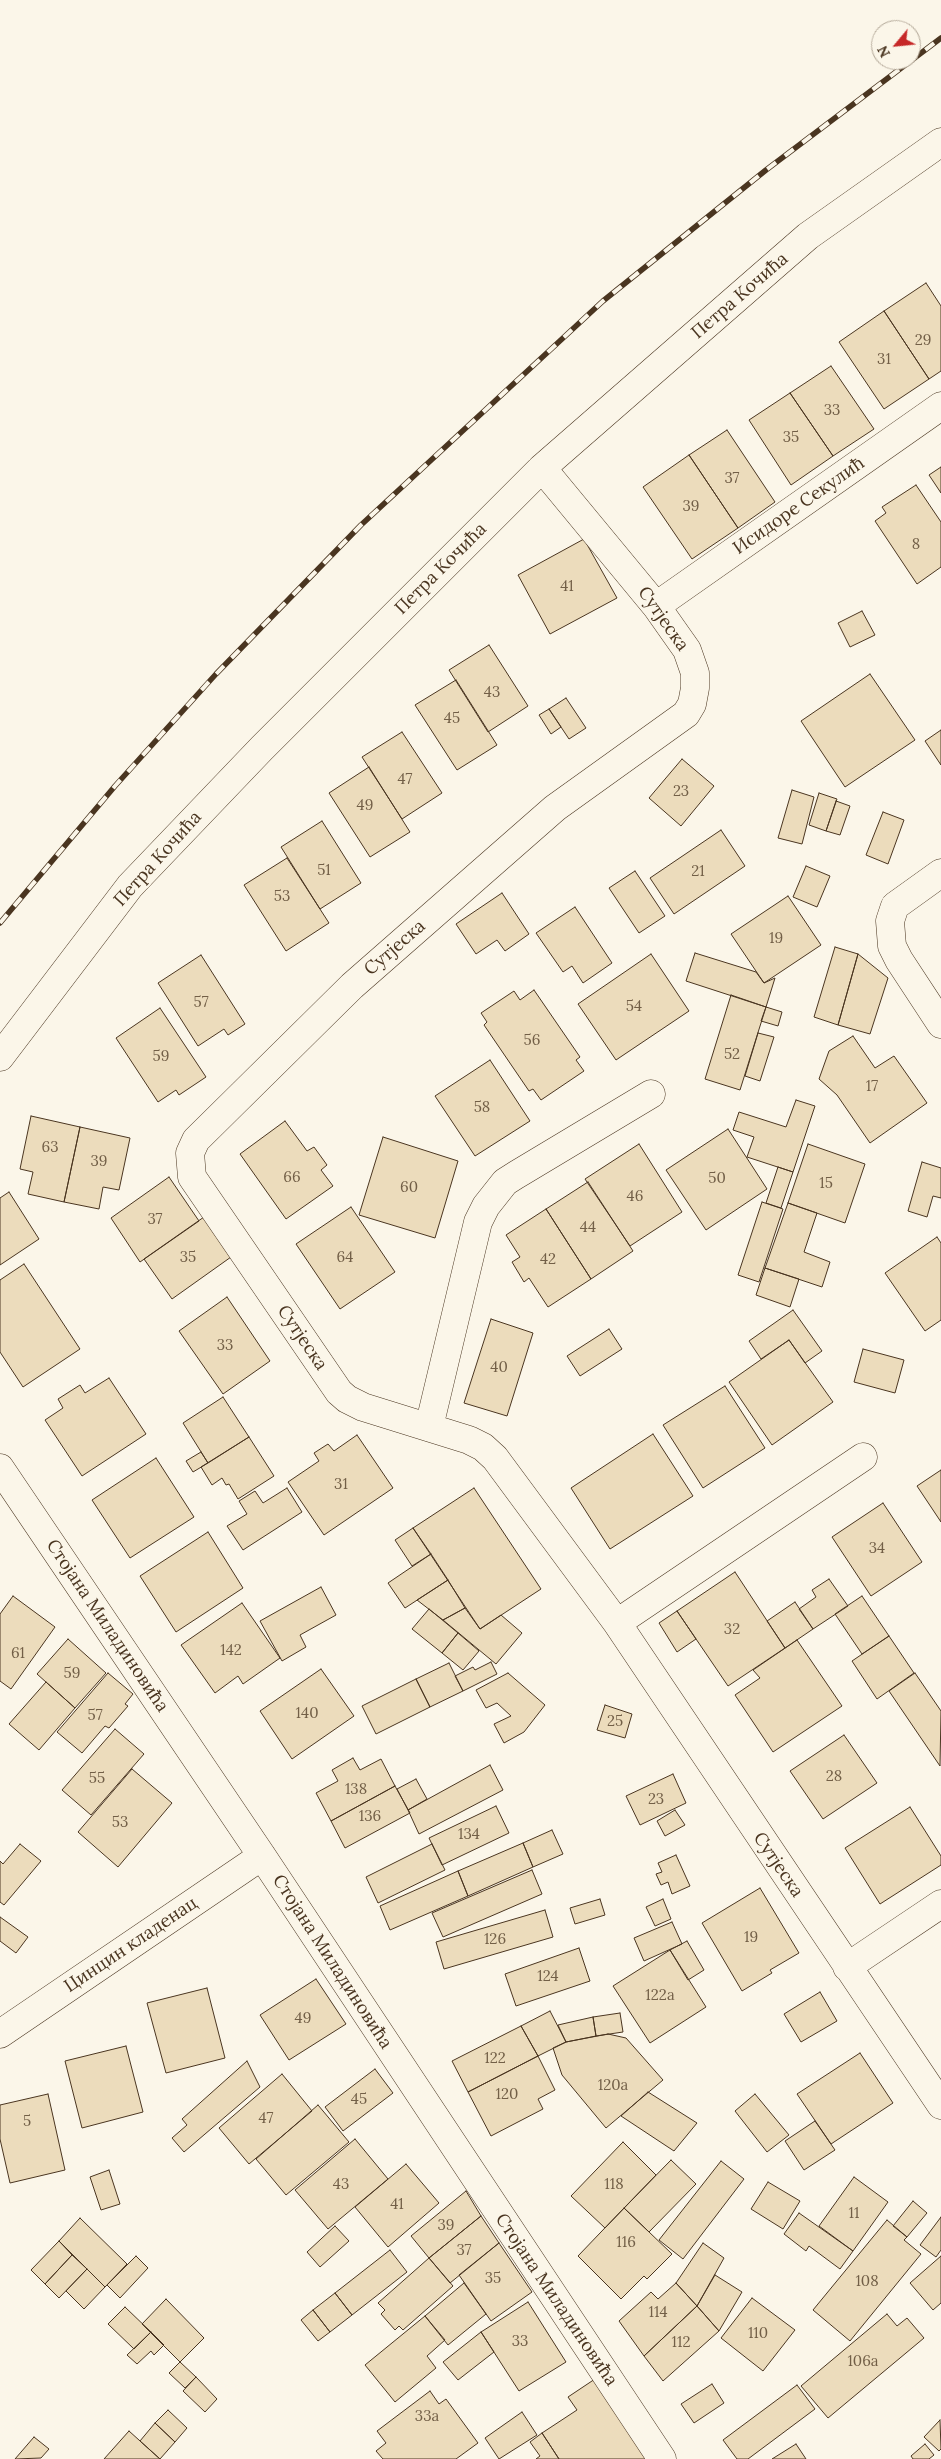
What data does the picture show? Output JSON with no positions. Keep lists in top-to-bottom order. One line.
{"streets":{"street":["Петра Кочића","Исидоре Секулић","Сутјеска","Стојана Миладиновића","Цинцин кладенац"]},"crossings":[["Петра Кочића","Сутјеска"],["Исидоре Секулић","Сутјеска"],["Стојана Миладиновића","Цинцин кладенац"]],"house_numbers":["29","31","33","35","37","39","8","41","43","45","47","23","49","51","21","53","19","57","54","56","52","59","17","58","63","39","66","50","15","60","46","37","44","35","64","42","33","40","31","34","32","142","61","59","140","57","25","28","55","138","23","136","53","134","19","126","124","122a","49","122","120a","120","45","47","5","43","118","41","11","39","116","37","35","108","114","110","33","112","106a","33a"],"north":"bottom left"}
